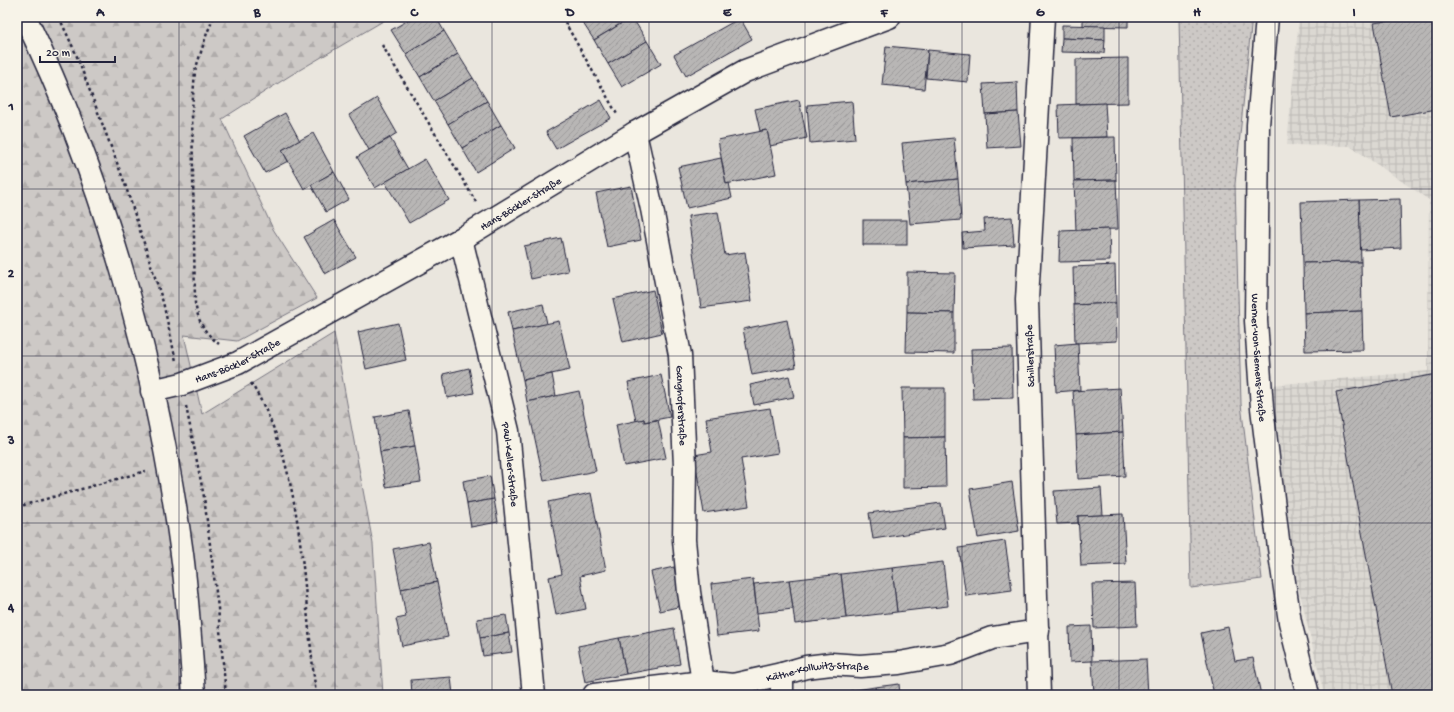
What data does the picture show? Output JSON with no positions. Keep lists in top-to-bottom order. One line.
{"streets":{"street":["Hans-Böckler-Straße","Schillerstraße","Werner-von-Siemens-Straße","Ganghoferstraße","Paul-Keller-Straße","Käthe-Kollwitz-Straße"]},"crossings":[["Hans-Böckler-Straße","Ganghoferstraße"],["Hans-Böckler-Straße","Paul-Keller-Straße"],["Schillerstraße","Käthe-Kollwitz-Straße"],["Ganghoferstraße","Käthe-Kollwitz-Straße"]],"scale_bar":"20 m","grid":{"columns":["A","B","C","D","E","F","G","H","I"],"rows":["1","2","3","4"]}}
